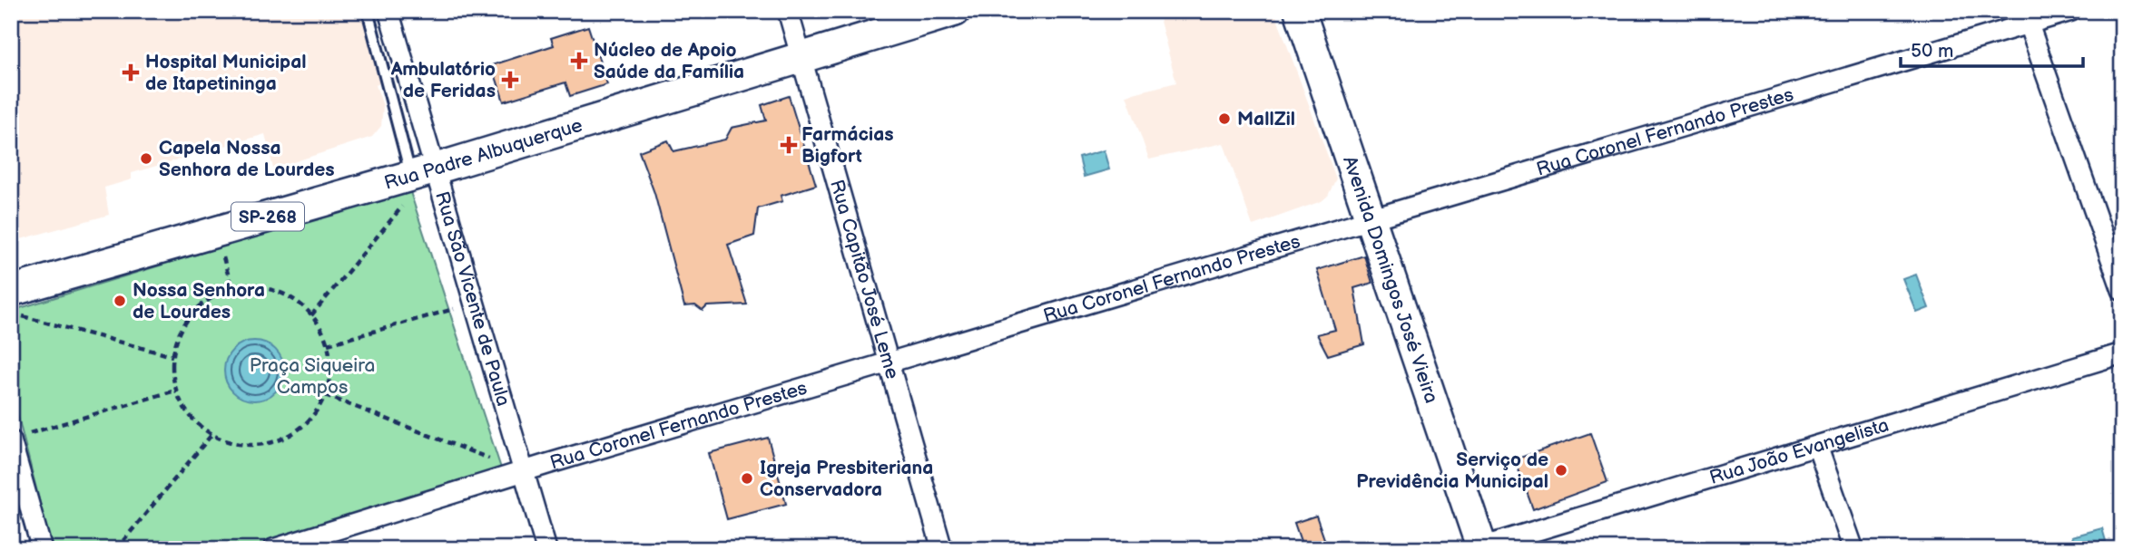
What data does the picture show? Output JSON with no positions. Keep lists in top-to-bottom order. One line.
{"streets":{"main road":["Rua Padre Albuquerque","SP-268","Avenida Domingos José Vieira"],"street":["Rua Coronel Fernando Prestes","Rua Capitão José Leme","Rua São Vicente de Paula","Rua João Evangelista"]},"crossings":[["Rua Coronel Fernando Prestes","Rua Capitão José Leme"],["Rua Coronel Fernando Prestes","Avenida Domingos José Vieira"],["Rua Coronel Fernando Prestes","Rua São Vicente de Paula"],["Rua Padre Albuquerque","Rua Capitão José Leme"],["Rua Padre Albuquerque","Rua São Vicente de Paula"],["Avenida Domingos José Vieira","Rua João Evangelista"]],"parks":["Praça Siqueira Campos"],"places":{"health":["Núcleo de Apoio Saúde da Família","Hospital Municipal de Itapetininga","Ambulatório de Feridas","Farmácias Bigfort"],"other":["MallZil","Capela Nossa Senhora de Lourdes","Nossa Senhora de Lourdes","Serviço de Previdência Municipal","Igreja Presbiteriana Conservadora"]},"scale_bar":"50 m"}
